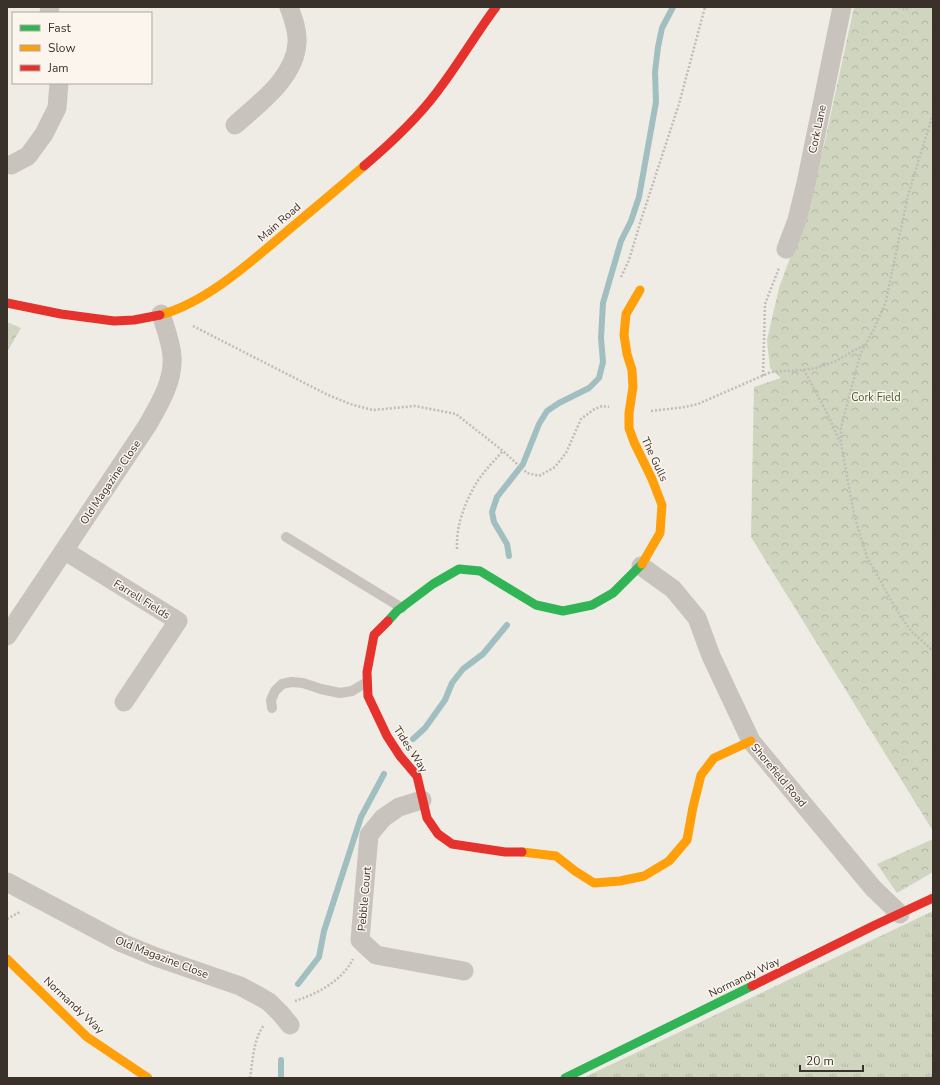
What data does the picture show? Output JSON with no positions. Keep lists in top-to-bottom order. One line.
{"streets":{"street":["Cork Lane","Main Road","The Gulls","Old Magazine Close","Farrell Fields","Tides Way","Shorefield Road","Pebble Court","Normandy Way"]},"crossings":[["Main Road","Old Magazine Close"],["The Gulls","Shorefield Road"],["Old Magazine Close","Farrell Fields"],["Tides Way","Shorefield Road"],["Tides Way","Pebble Court"],["Shorefield Road","Normandy Way"]],"parks":["Cork Field"],"legend":["Fast","Slow","Jam"],"scale_bar":"20 m"}
